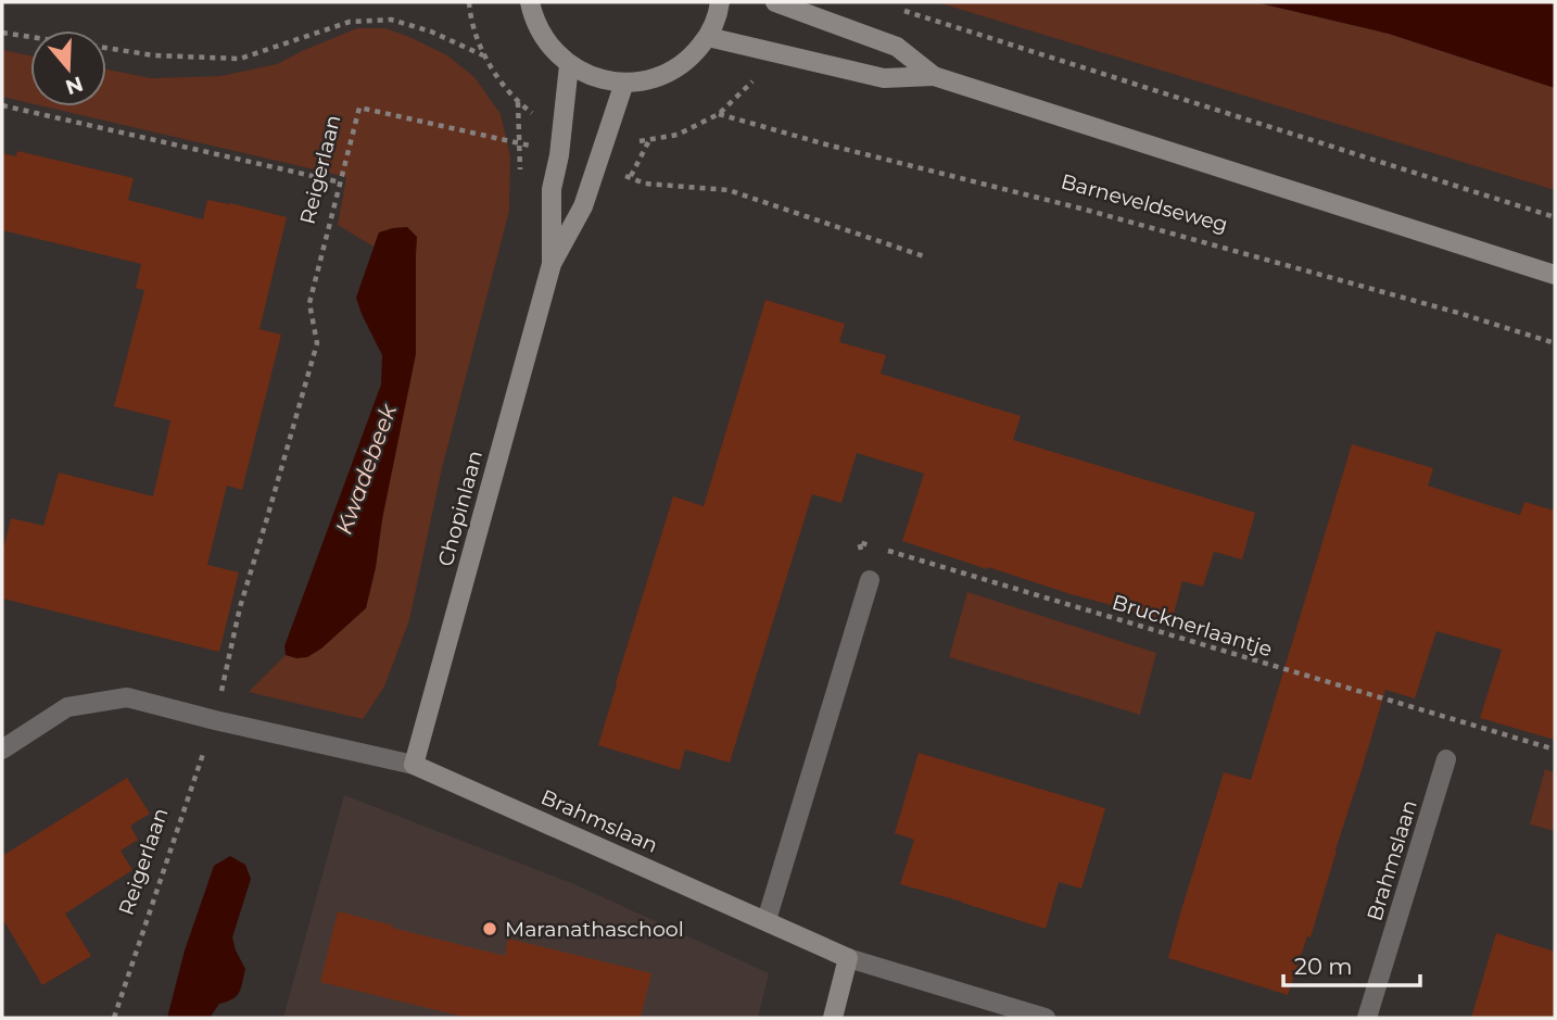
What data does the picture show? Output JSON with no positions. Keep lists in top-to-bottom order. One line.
{"streets":{"street":["Chopinlaan","Brahmslaan"],"path":["Reigerlaan","Barneveldseweg","Brucknerlaantje"]},"crossings":[["Reigerlaan","Chopinlaan"],["Chopinlaan","Brahmslaan"]],"water":["Kwadebeek"],"places":["Maranathaschool"],"scale_bar":"20 m","north":"bottom"}
